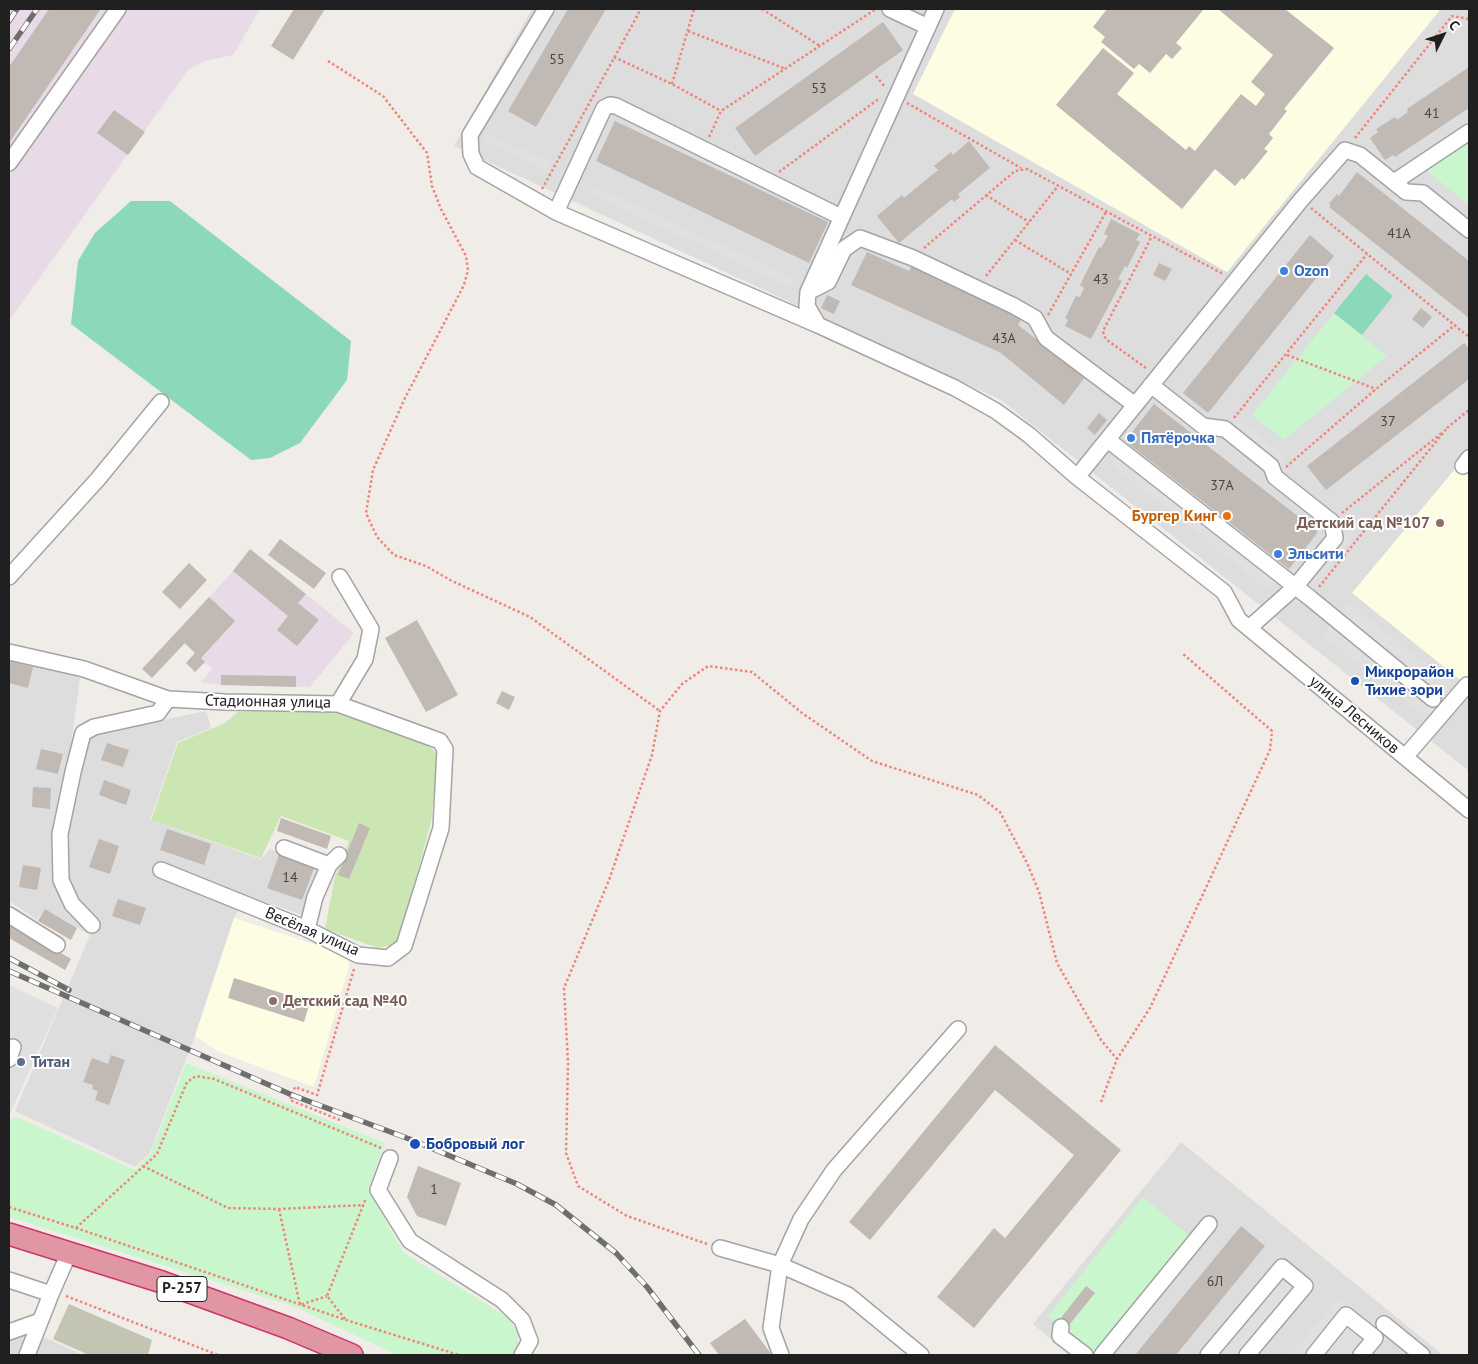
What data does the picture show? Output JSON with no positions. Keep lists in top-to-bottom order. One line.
{"streets":{"highway":["Р-257"],"street":["Стадионная улица","улица Лесников","Весёлая улица"]},"crossings":[["Стадионная улица","Весёлая улица"]],"places":["Ozon","Пятёрочка","Бургер Кинг","Детский сад №107","Эльсити","Микрорайон Тихие зори","Детский сад №40","Титан","Бобровый лог"],"house_numbers":["55","53","41","41А","43","43А","37","37А","14","1","6Л"],"north":"top right"}
